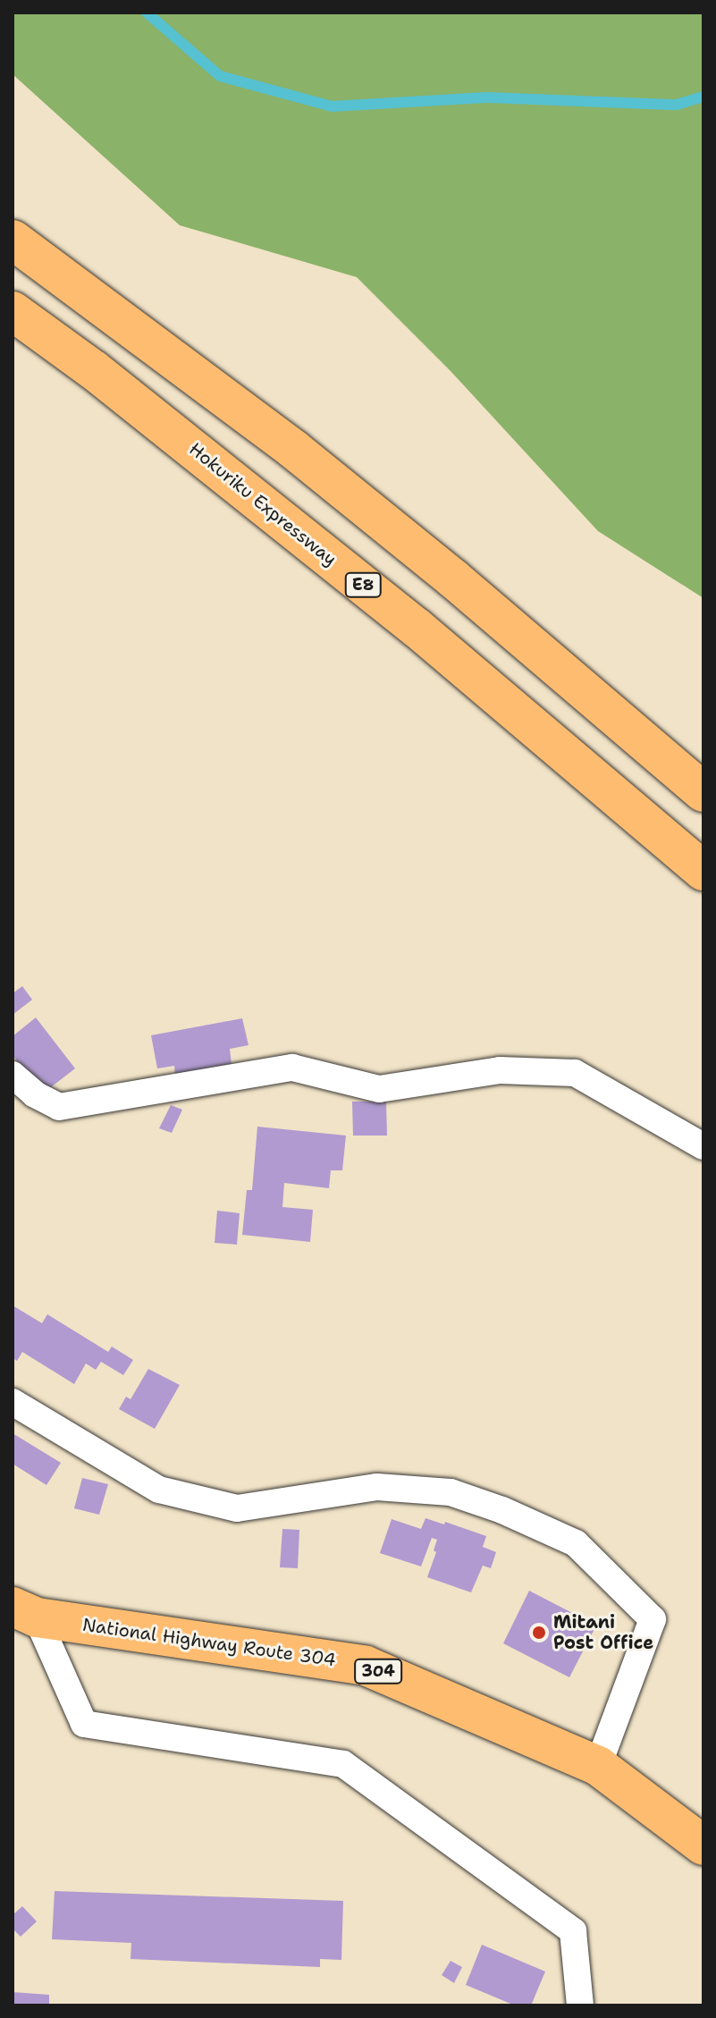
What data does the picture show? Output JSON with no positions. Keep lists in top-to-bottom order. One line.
{"streets":{"highway":["Hokuriku Expressway","E8","National Highway Route 304","304"]},"places":["Mitani Post Office"]}
